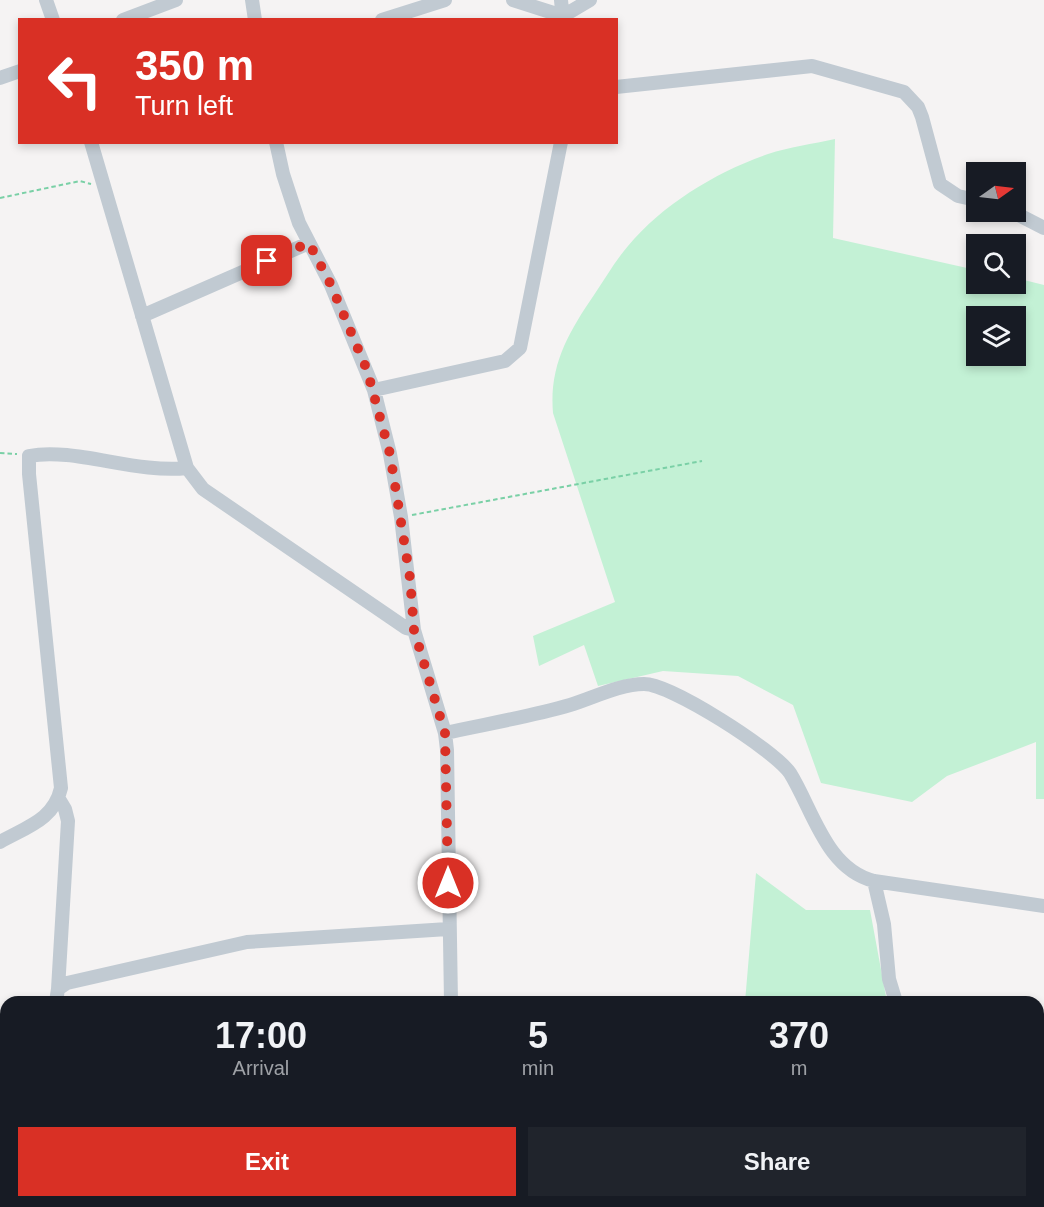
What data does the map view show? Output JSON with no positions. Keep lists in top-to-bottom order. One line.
{"north":"right","page":{"turn":["350 m","Turn left"],"eta":["17:00","Arrival","5","min","370","m"],"buttons":["Exit","Share"]}}
